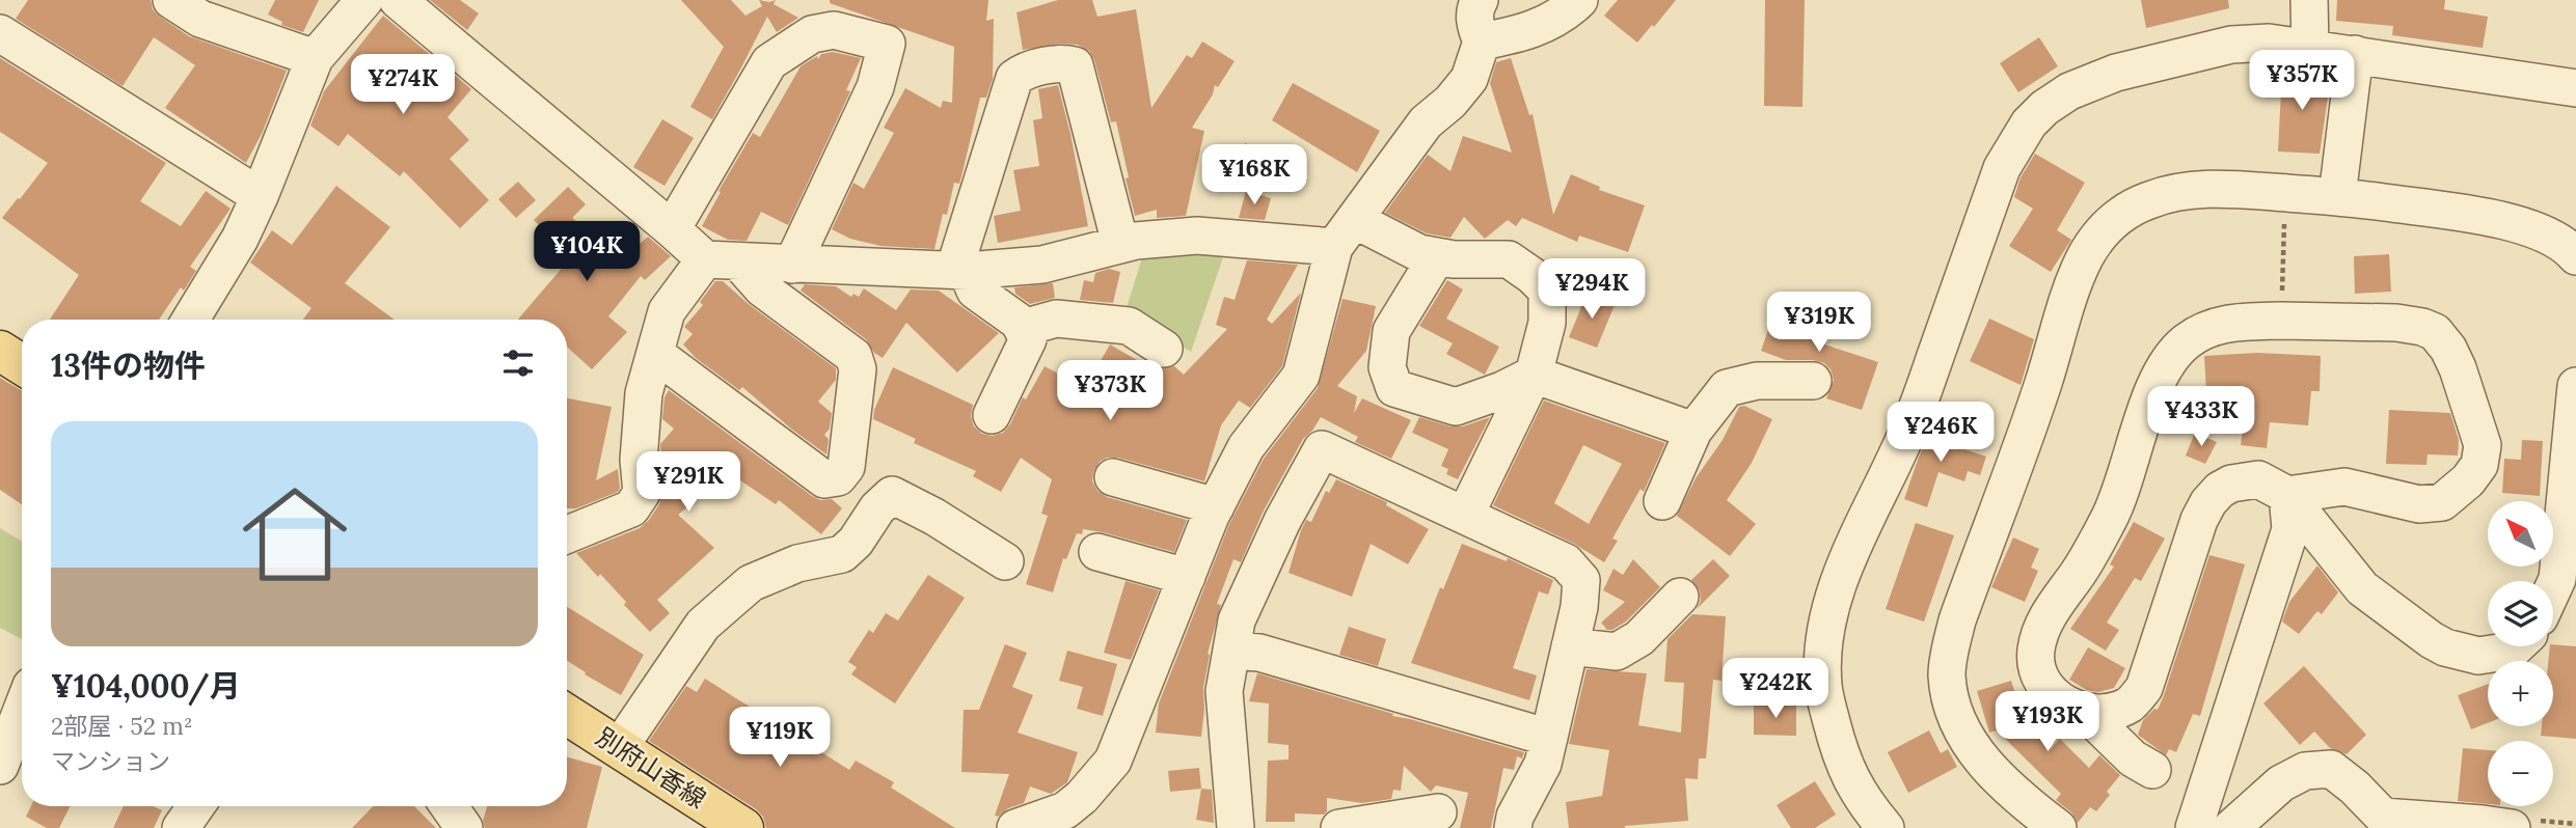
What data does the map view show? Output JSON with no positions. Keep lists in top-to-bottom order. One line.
{"streets":{"main road":["別府山香線"]},"north":"top left","page":{"price":["¥357K","¥274K","¥168K","¥104K","¥294K","¥319K","¥373K","¥433K","¥246K","¥291K","¥242K","¥193K","¥119K"],"heading":"13件の物件","list":[{"name":"¥104,000/月","note":"2部屋 · 52 m² · マンション"}],"map_buttons":["+","−"]}}
